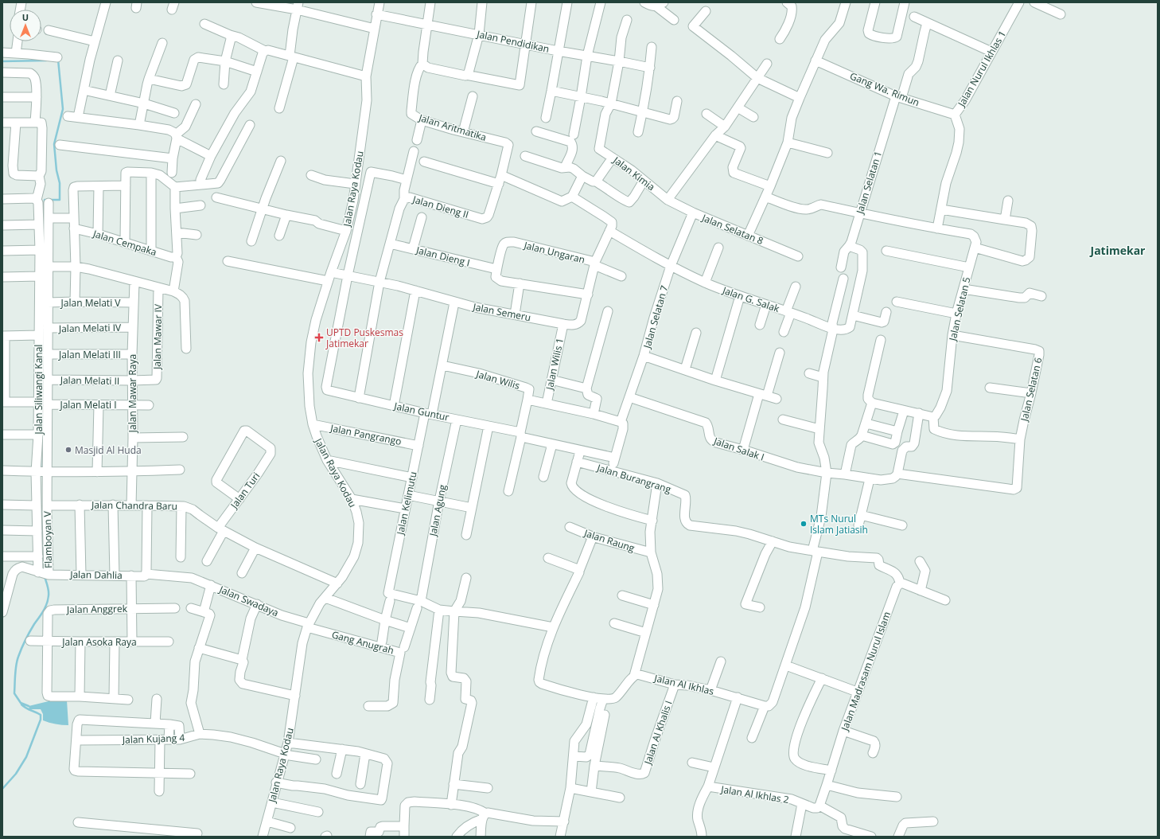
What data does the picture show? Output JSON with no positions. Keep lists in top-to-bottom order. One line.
{"streets":{"street":["Jalan Pendidikan","Jalan Nurul Ikhlas 1","Gang Wa. Rimun","Jalan Aritmatika","Jalan Kimia","Jalan Selatan 1","Jalan Raya Kodau","Jalan Dieng II","Jalan Selatan 8","Jalan Cempaka","Jalan Ungaran","Jalan Dieng I","Jalan G. Salak","Jalan Melati V","Jalan Selatan 5","Jalan Semeru","Jalan Selatan 7","Jalan Melati IV","Jalan Mawar IV","Jalan Melati III","Jalan Wilis 1","Jalan Wilis","Jalan Melati II","Jalan Siliwangi Kanal","Jalan Selatan 6","Jalan Mawar Raya","Jalan Melati I","Jalan Guntur","Jalan Pangrango","Jalan Salak I","Jalan Burangrang","Jalan Turi","Jalan Kelimutu","Jalan Chandra Baru","Jalan Agung","Flamboyan V","Jalan Raung","Jalan Dahlia","Jalan Swadaya","Jalan Anggrek","Jalan Asoka Raya","Gang Anugrah","Jalan Madrasam Nurul Islam","Jalan Al Ikhlas","Jalan Al Khalis I","Jalan Kujang 4","Jalan Al Ikhlas 2"]},"crossings":[["Jalan Pendidikan","Jalan Raya Kodau"],["Jalan Nurul Ikhlas 1","Gang Wa. Rimun"],["Gang Wa. Rimun","Jalan Selatan 1"],["Jalan Aritmatika","Jalan Dieng II"],["Jalan Kimia","Jalan Selatan 8"],["Jalan Raya Kodau","Jalan Semeru"],["Jalan Raya Kodau","Jalan Pangrango"],["Jalan Raya Kodau","Jalan Chandra Baru"],["Jalan Raya Kodau","Jalan Swadaya"],["Jalan Raya Kodau","Gang Anugrah"],["Jalan Raya Kodau","Jalan Kujang 4"],["Jalan Dieng II","Jalan Dieng I"],["Jalan Dieng II","Jalan Semeru"],["Jalan Dieng II","Jalan Guntur"],["Jalan Selatan 8","Jalan Selatan 7"],["Jalan Ungaran","Jalan Dieng I"],["Jalan Ungaran","Jalan Semeru"],["Jalan G. Salak","Jalan Selatan 7"],["Jalan Melati V","Jalan Mawar Raya"],["Jalan Selatan 5","Jalan Selatan 6"],["Jalan Semeru","Jalan Wilis 1"],["Jalan Semeru","Jalan Guntur"],["Jalan Semeru","Jalan Kelimutu"],["Jalan Selatan 7","Jalan Guntur"],["Jalan Selatan 7","Jalan Salak I"],["Jalan Selatan 7","Jalan Burangrang"],["Jalan Melati IV","Jalan Mawar Raya"],["Jalan Mawar IV","Jalan Melati II"],["Jalan Mawar IV","Jalan Mawar Raya"],["Jalan Melati III","Jalan Mawar Raya"],["Jalan Wilis","Jalan Guntur"],["Jalan Wilis","Jalan Kelimutu"],["Jalan Melati II","Jalan Mawar Raya"],["Jalan Siliwangi Kanal","Flamboyan V"],["Jalan Siliwangi Kanal","Jalan Dahlia"],["Jalan Selatan 6","Jalan Salak I"],["Jalan Mawar Raya","Jalan Melati I"],["Jalan Mawar Raya","Jalan Chandra Baru"],["Jalan Guntur","Jalan Kelimutu"],["Jalan Guntur","Jalan Agung"],["Jalan Pangrango","Jalan Kelimutu"],["Jalan Burangrang","Jalan Madrasam Nurul Islam"],["Jalan Turi","Jalan Chandra Baru"],["Jalan Chandra Baru","Flamboyan V"],["Flamboyan V","Jalan Dahlia"],["Jalan Dahlia","Jalan Swadaya"],["Jalan Swadaya","Gang Anugrah"],["Jalan Anggrek","Jalan Asoka Raya"],["Jalan Madrasam Nurul Islam","Jalan Al Ikhlas 2"],["Jalan Al Ikhlas","Jalan Al Khalis I"]],"districts":["Jatimekar"],"places":{"health":["UPTD Puskesmas Jatimekar"],"other":["Masjid Al Huda","MTs Nurul Islam Jatiasih"]},"north":"top"}
